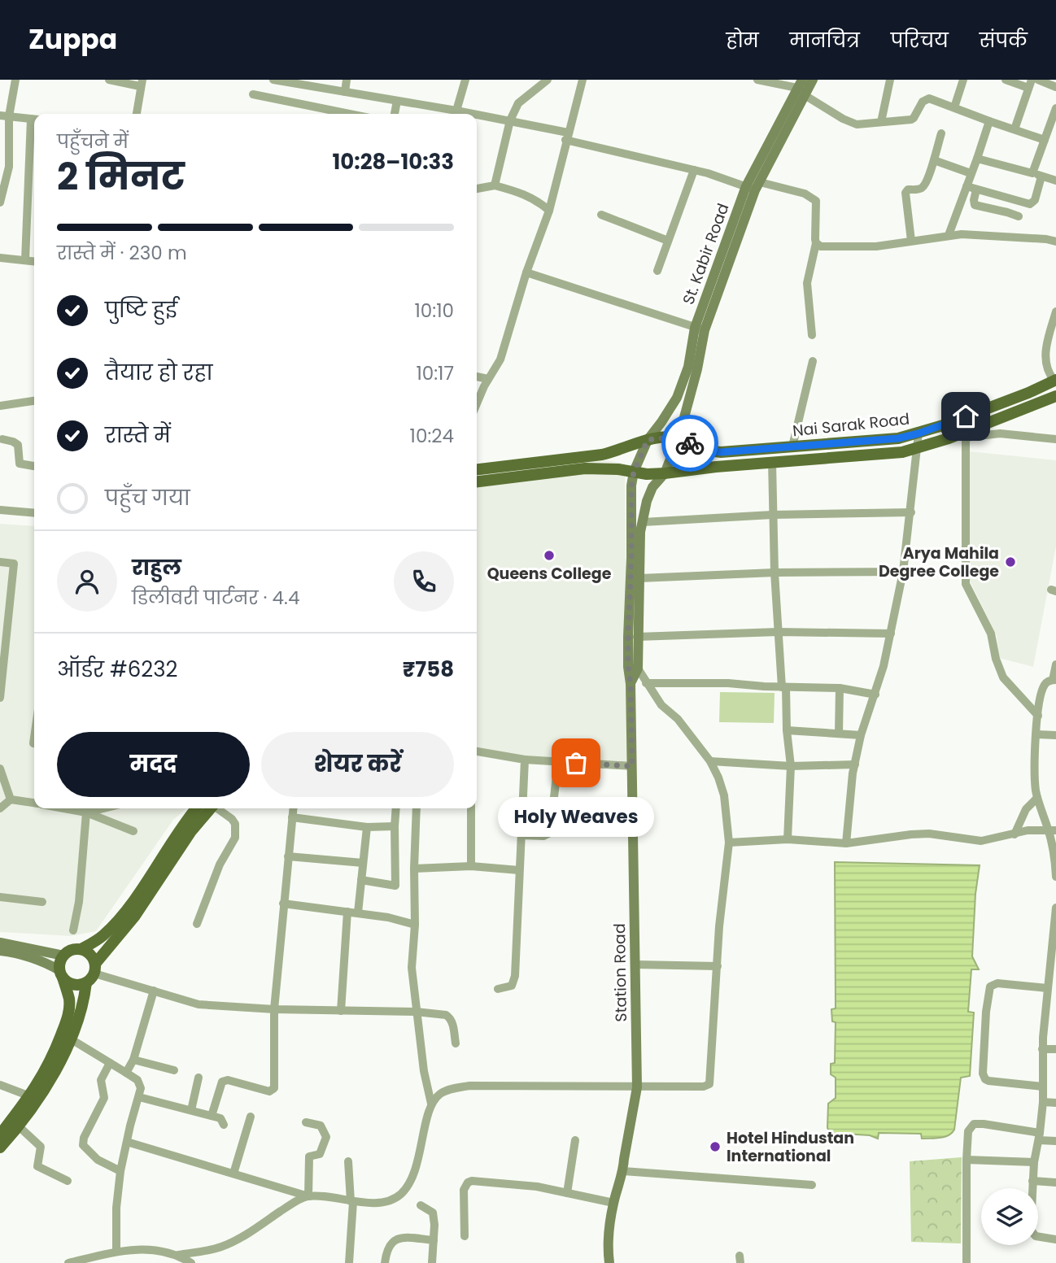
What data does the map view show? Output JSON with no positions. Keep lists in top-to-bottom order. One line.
{"streets":{"main road":["Nai Sarak Road"],"street":["St. Kabir Road","Station Road"]},"crossings":[["St. Kabir Road","Nai Sarak Road"],["St. Kabir Road","Station Road"],["Nai Sarak Road","Station Road"]],"places":["Queens College","Arya Mahila Degree College","Holy Weaves","Hotel Hindustan International"],"page":{"header":"Zuppa","nav":["होम","मानचित्र","परिचय","संपर्क"],"heading":["2 मिनट","पहुँचने में","10:28–10:33"],"panel":["राहुल","डिलीवरी पार्टनर · 4.4","ऑर्डर #6232","₹758"],"bar":"रास्ते में · 230 m","list":[["पुष्टि हुई","10:10"],["तैयार हो रहा","10:17"],["रास्ते में","10:24"],"पहुँच गया"],"buttons":["मदद","शेयर करें"],"bubble":"Holy Weaves"}}
